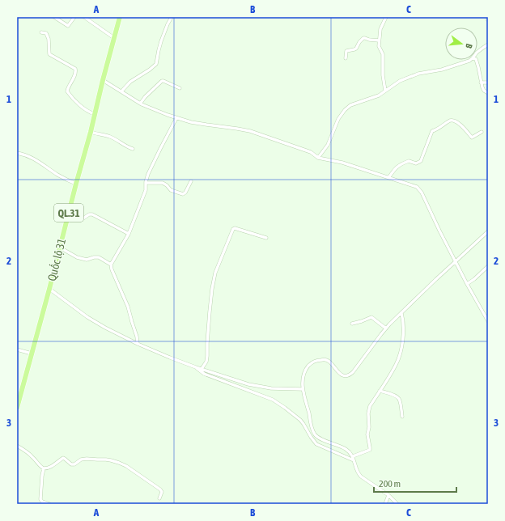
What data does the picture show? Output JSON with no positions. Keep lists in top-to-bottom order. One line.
{"streets":{"highway":["QL.31","Quốc lộ 31"]},"scale_bar":"200 m","north":"right","grid":{"columns":["A","B","C"],"rows":["1","2","3"]}}
